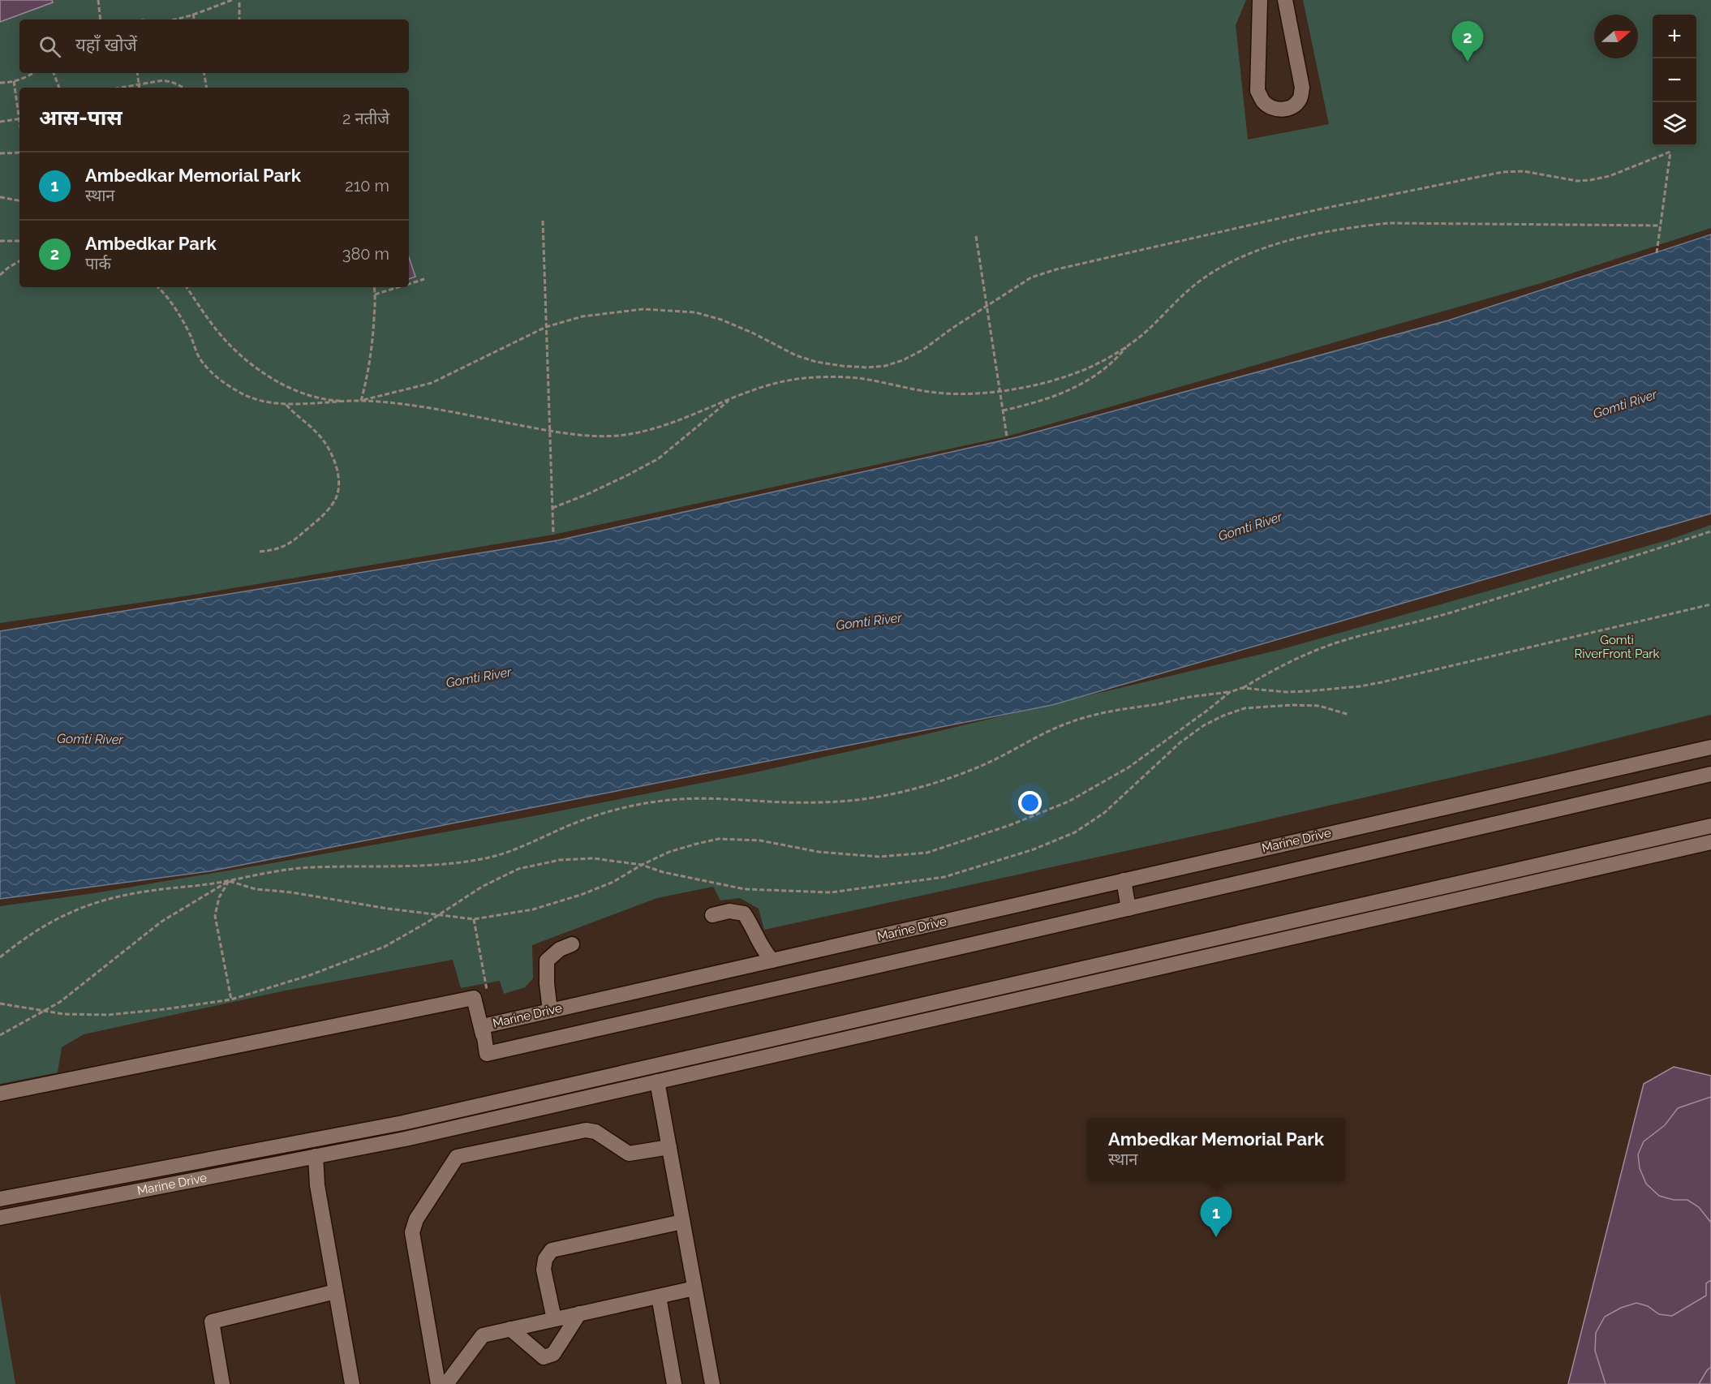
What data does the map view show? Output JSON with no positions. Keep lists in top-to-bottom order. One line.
{"streets":{"street":["Marine Drive"]},"water":["Gomti River"],"parks":["Gomti RiverFront Park"],"north":"right","page":{"map_buttons":["+","−"],"search":"यहाँ खोजें","pins":["2","1"],"heading":["आस-पास","2 नतीजे"],"list":[{"mark":"1","name":"Ambedkar Memorial Park","note":"स्थान","value":"210 m"},{"mark":"2","name":"Ambedkar Park","note":"पार्क","value":"380 m"}],"popup":["Ambedkar Memorial Park","स्थान"]}}
